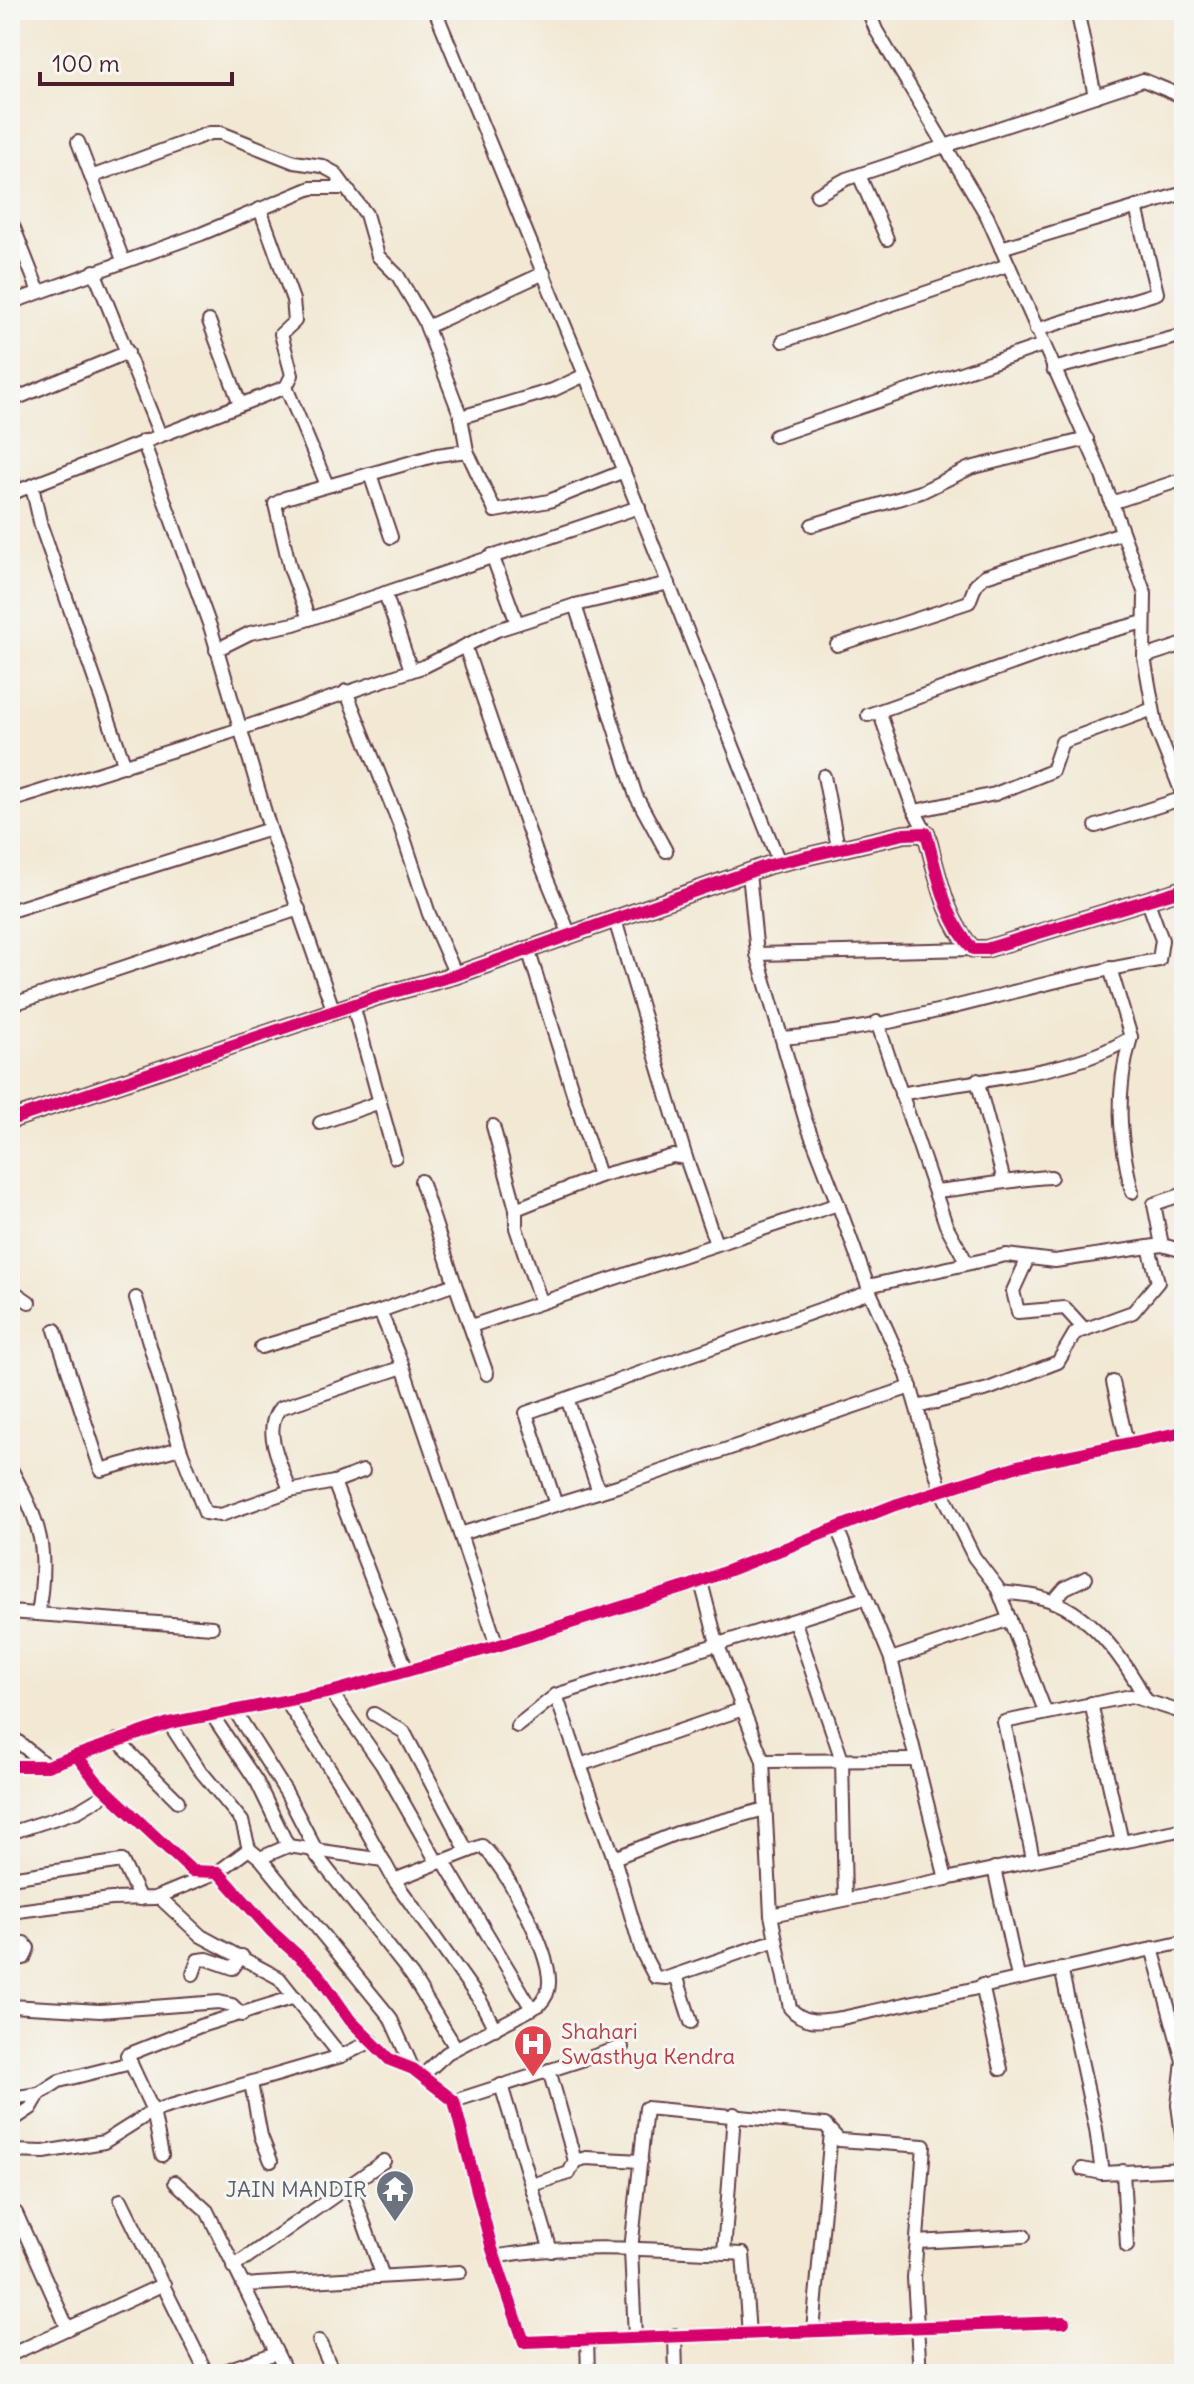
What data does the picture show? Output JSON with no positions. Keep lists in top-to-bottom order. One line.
{"places":{"hospital":["Shahari Swasthya Kendra"],"temple":["JAIN MANDIR"]},"scale_bar":"100 m"}
